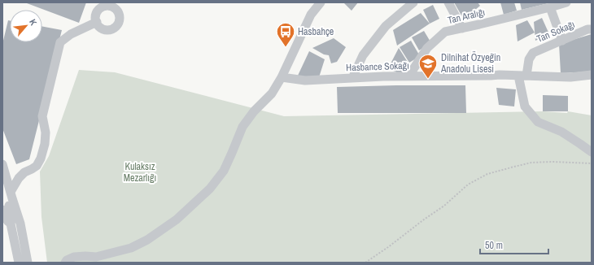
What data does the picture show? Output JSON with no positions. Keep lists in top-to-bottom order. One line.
{"streets":{"street":["Tan Aralığı","Tan Sokağı","Hasbance Sokağı"]},"crossings":[["Tan Aralığı","Hasbance Sokağı"],["Tan Sokağı","Hasbance Sokağı"]],"parks":["Kulaksız Mezarlığı"],"places":{"bus stop":["Hasbahçe"],"school or university":["Dilnihat Özyeğin Anadolu Lisesi"]},"scale_bar":"50 m","north":"top right"}
